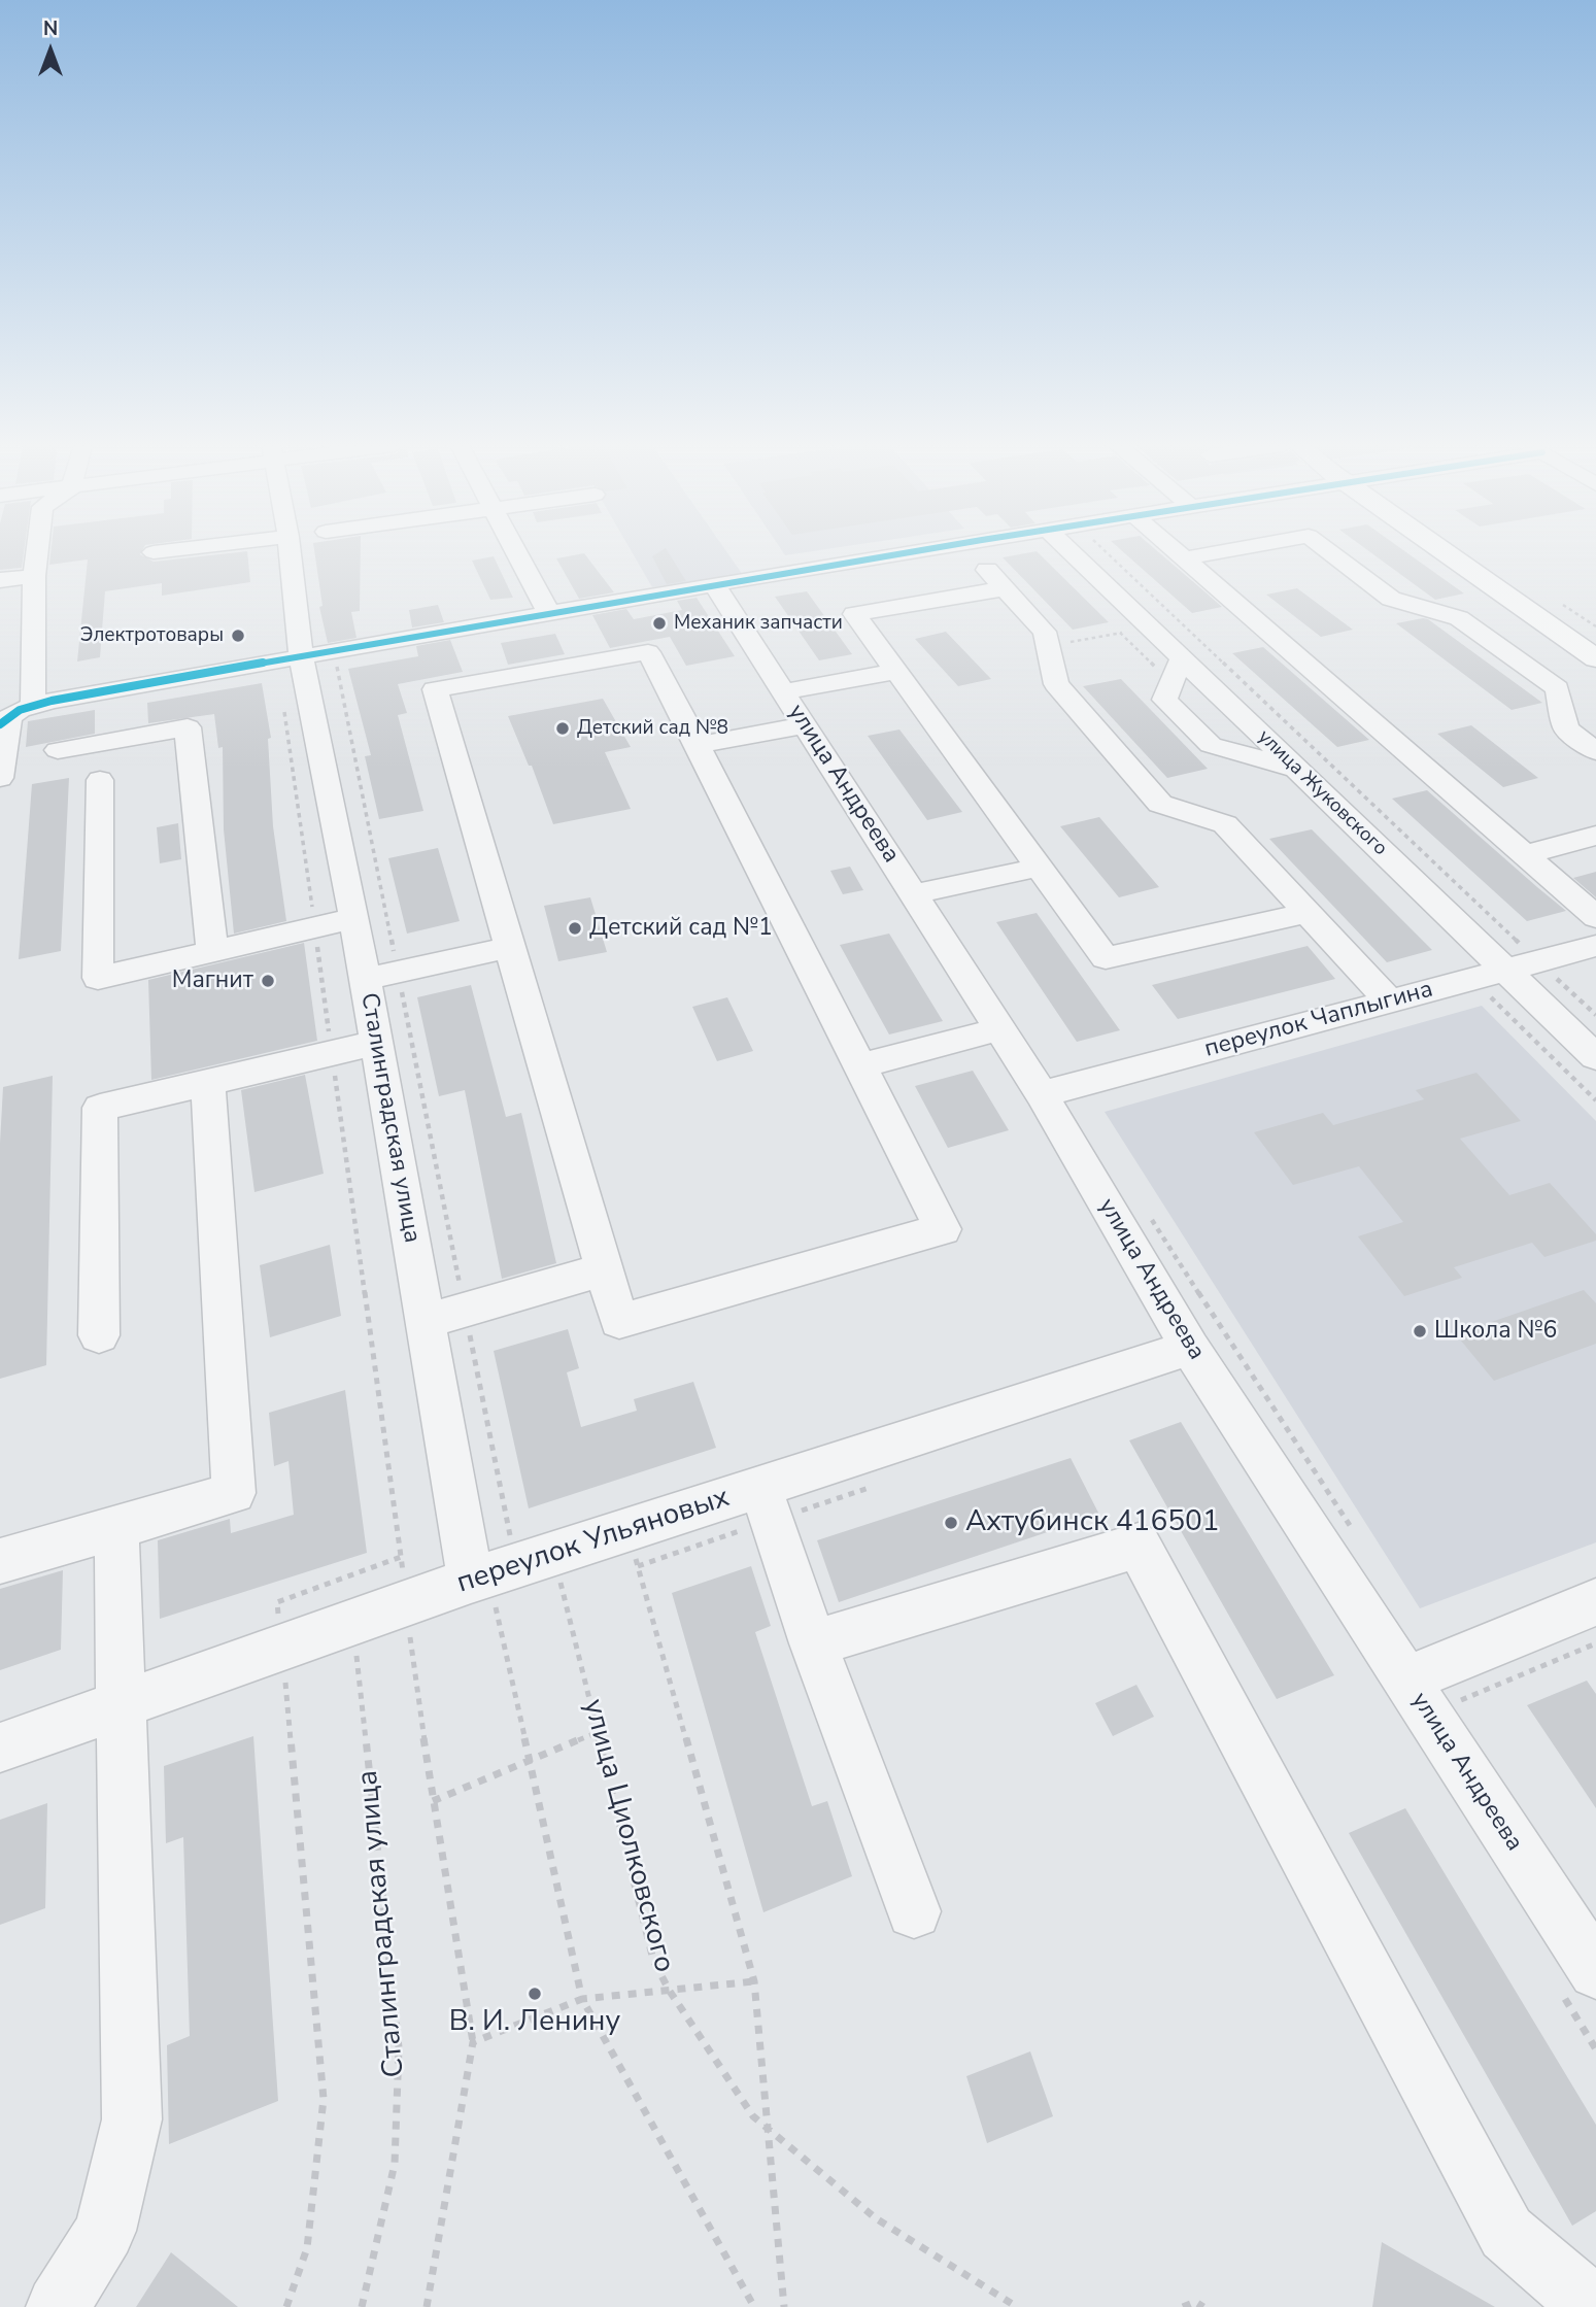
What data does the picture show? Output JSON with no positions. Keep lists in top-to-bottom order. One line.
{"streets":{"street":["улица Андреева","улица Жуковского","переулок Чаплыгина","Сталинградская улица","переулок Ульяновых"],"path":["улица Циолковского"]},"crossings":[["улица Андреева","переулок Чаплыгина"],["улица Андреева","переулок Ульяновых"],["улица Жуковского","переулок Чаплыгина"],["Сталинградская улица","переулок Ульяновых"],["Сталинградская улица","улица Циолковского"],["переулок Ульяновых","улица Циолковского"]],"places":["Механик запчасти","Электротовары","Детский сад №8","Детский сад №1","Магнит","Школа №6","Ахтубинск 416501","В. И. Ленину"],"north":"top"}
